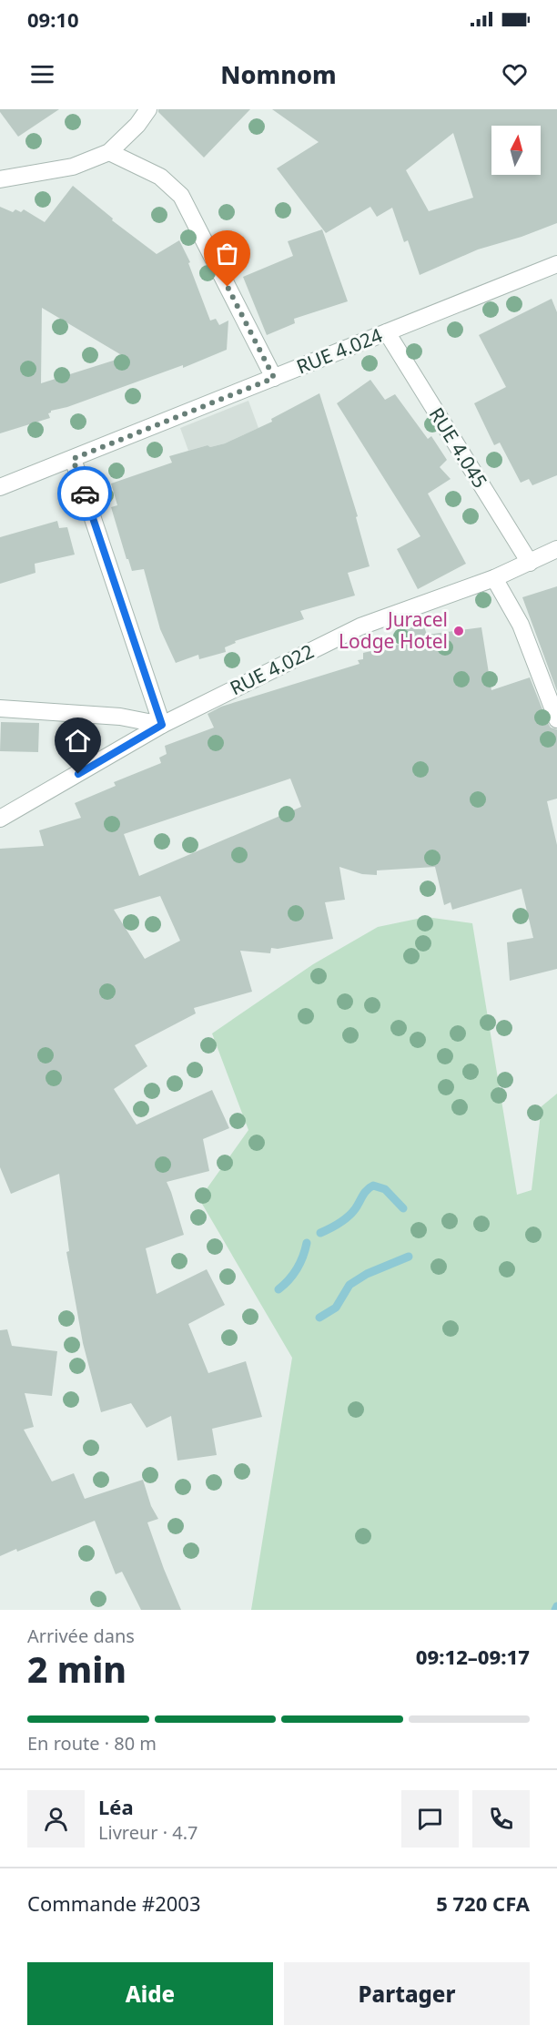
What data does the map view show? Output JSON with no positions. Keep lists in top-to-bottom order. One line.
{"streets":{"street":["RUE 4.024","RUE 4.045","RUE 4.022"]},"crossings":[["RUE 4.024","RUE 4.045"],["RUE 4.045","RUE 4.022"]],"places":["Juracel Lodge Hotel"],"north":"top","page":{"status":"09:10","header":"Nomnom","heading":["2 min","Arrivée dans","09:12–09:17"],"panel":["Léa","Livreur · 4.7","Commande #2003","5 720 CFA"],"bar":"En route · 80 m","buttons":["Aide","Partager"]}}
